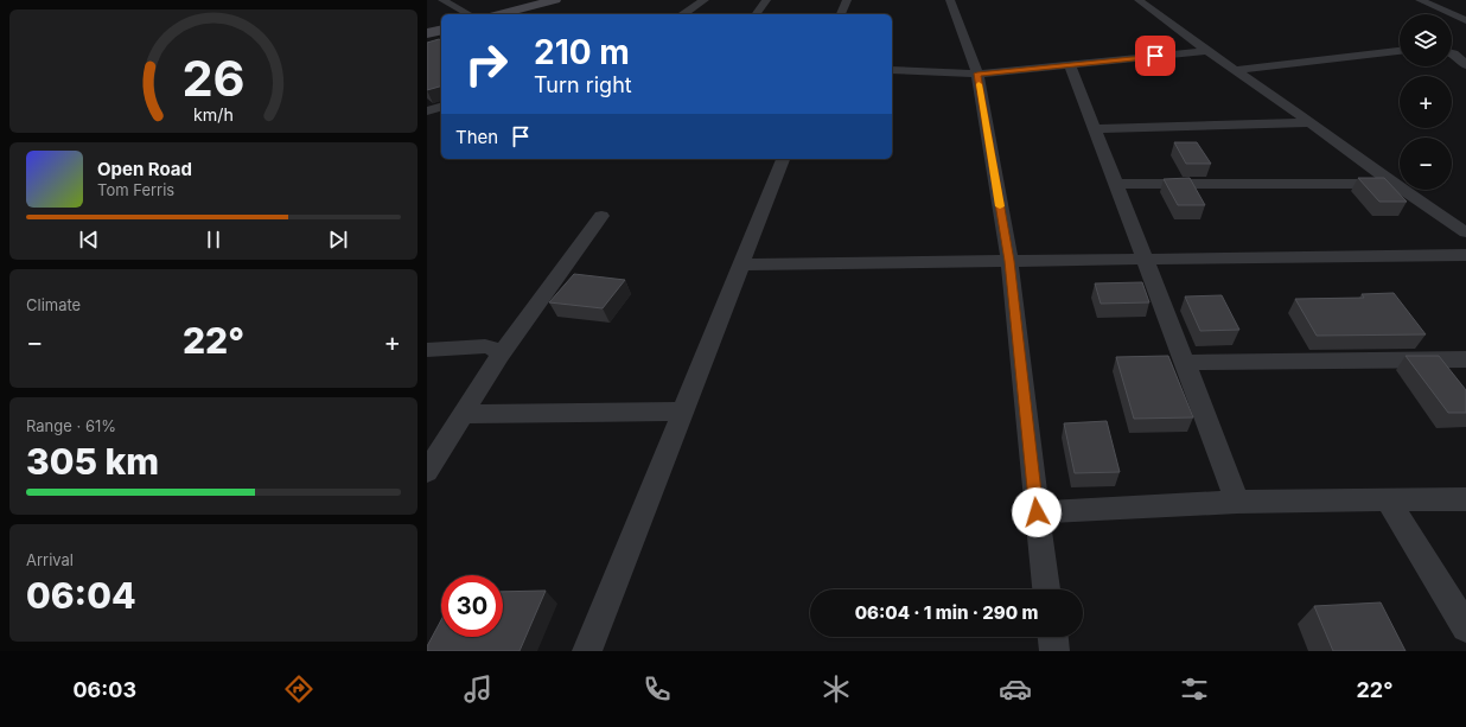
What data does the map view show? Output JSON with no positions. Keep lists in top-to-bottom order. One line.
{"page":{"map_buttons":["+","−"],"turn":["210 m","Turn right"],"then":"Then","song":["Open Road","Tom Ferris"],"tile":["Climate",["Range · 61%","305 km"],["Arrival","06:04"]],"heat":["−","22°","+"],"limit":"30","trip":"06:04 · 1 min · 290 m","tabs":["06:03","22°"],"gauge":["26","km/h"]}}
